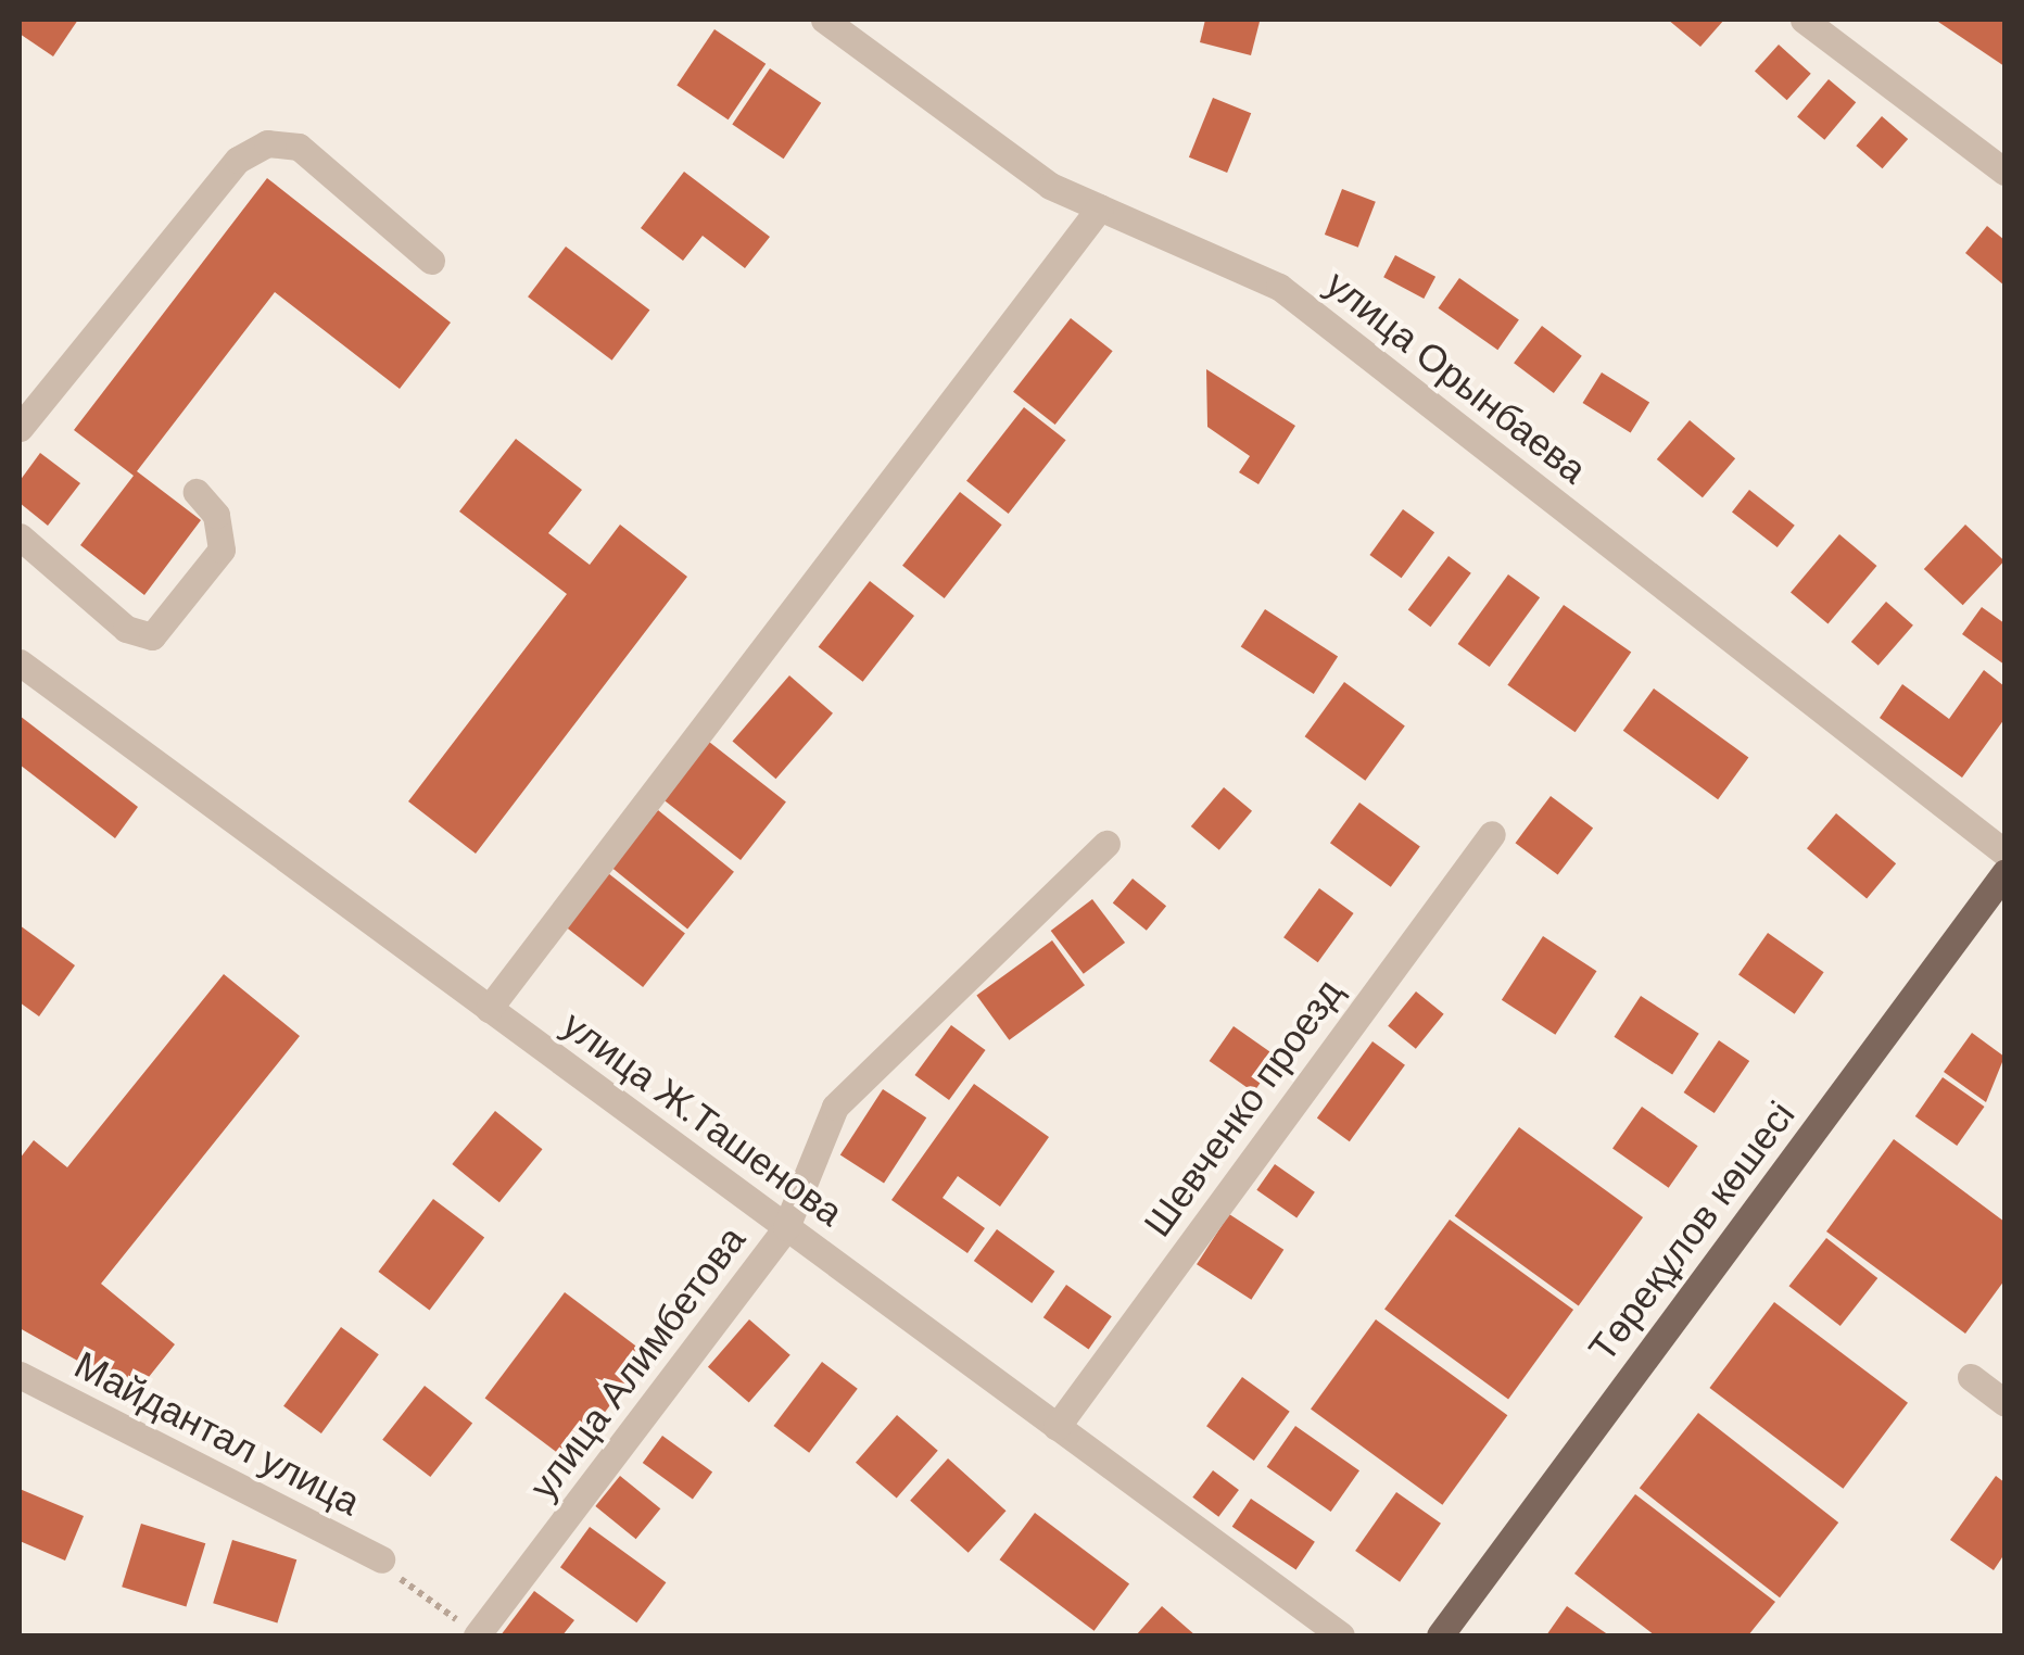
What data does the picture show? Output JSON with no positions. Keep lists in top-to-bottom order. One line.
{"streets":{"main road":["Төреқұлов көшесі"],"street":["улица Орынбаева","Шевченко проезд","улица Ж.Ташенова","улица Алимбетова","Майдантал улица"]},"crossings":[["Шевченко проезд","улица Ж.Ташенова"],["улица Ж.Ташенова","улица Алимбетова"]]}
